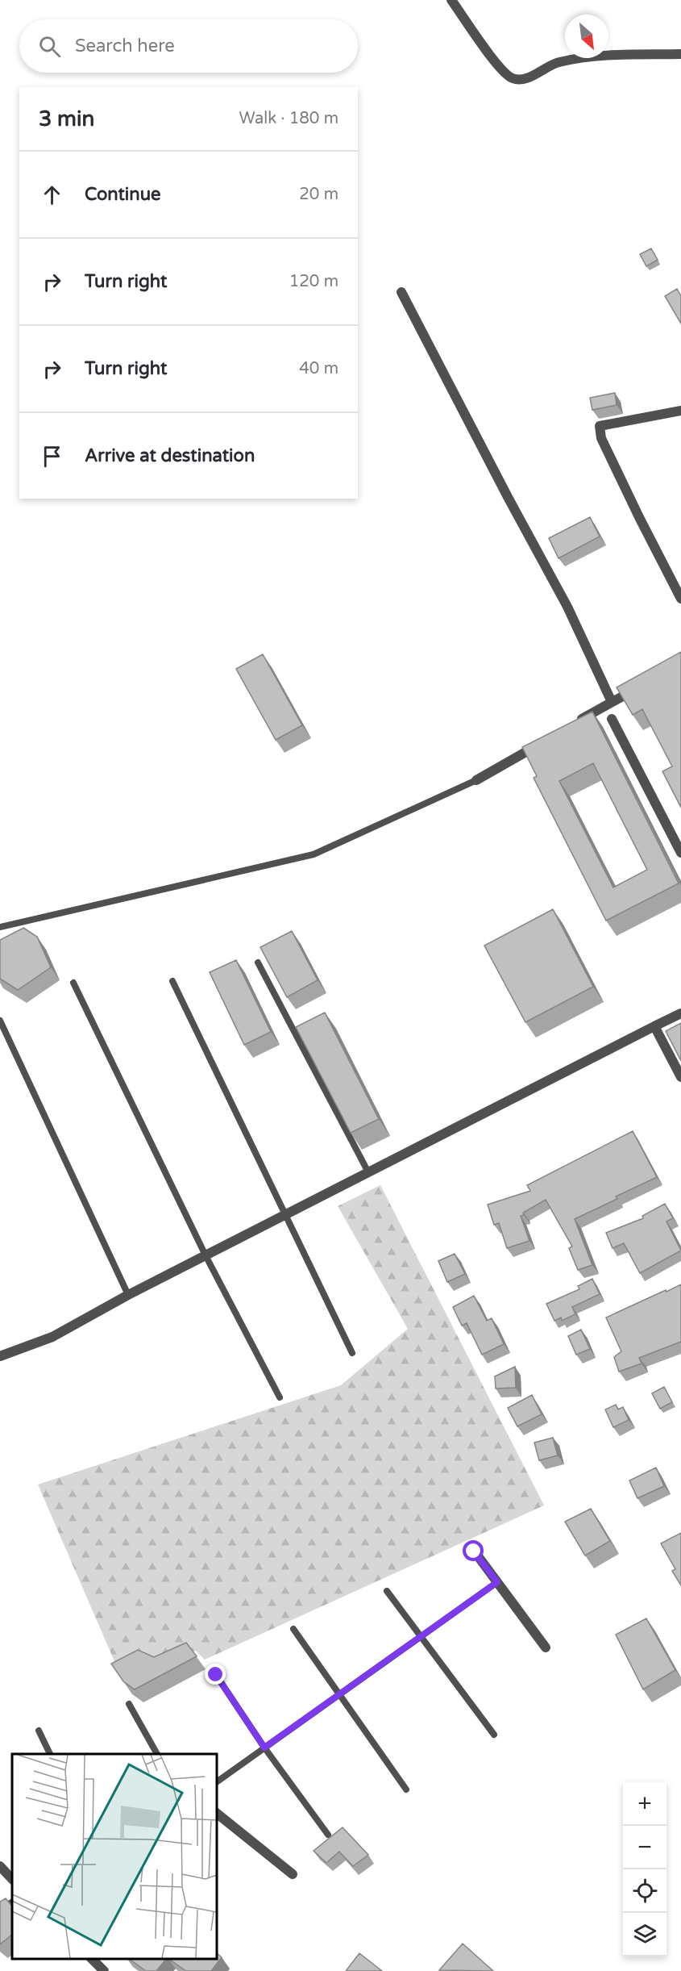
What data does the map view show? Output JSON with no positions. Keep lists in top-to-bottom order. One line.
{"north":"bottom right","page":{"search":"Search here","heading":["3 min","Walk · 180 m"],"list":[["Continue","20 m"],["Turn right","120 m"],["Turn right","40 m"],"Arrive at destination"],"map_buttons":["+","−"]}}
